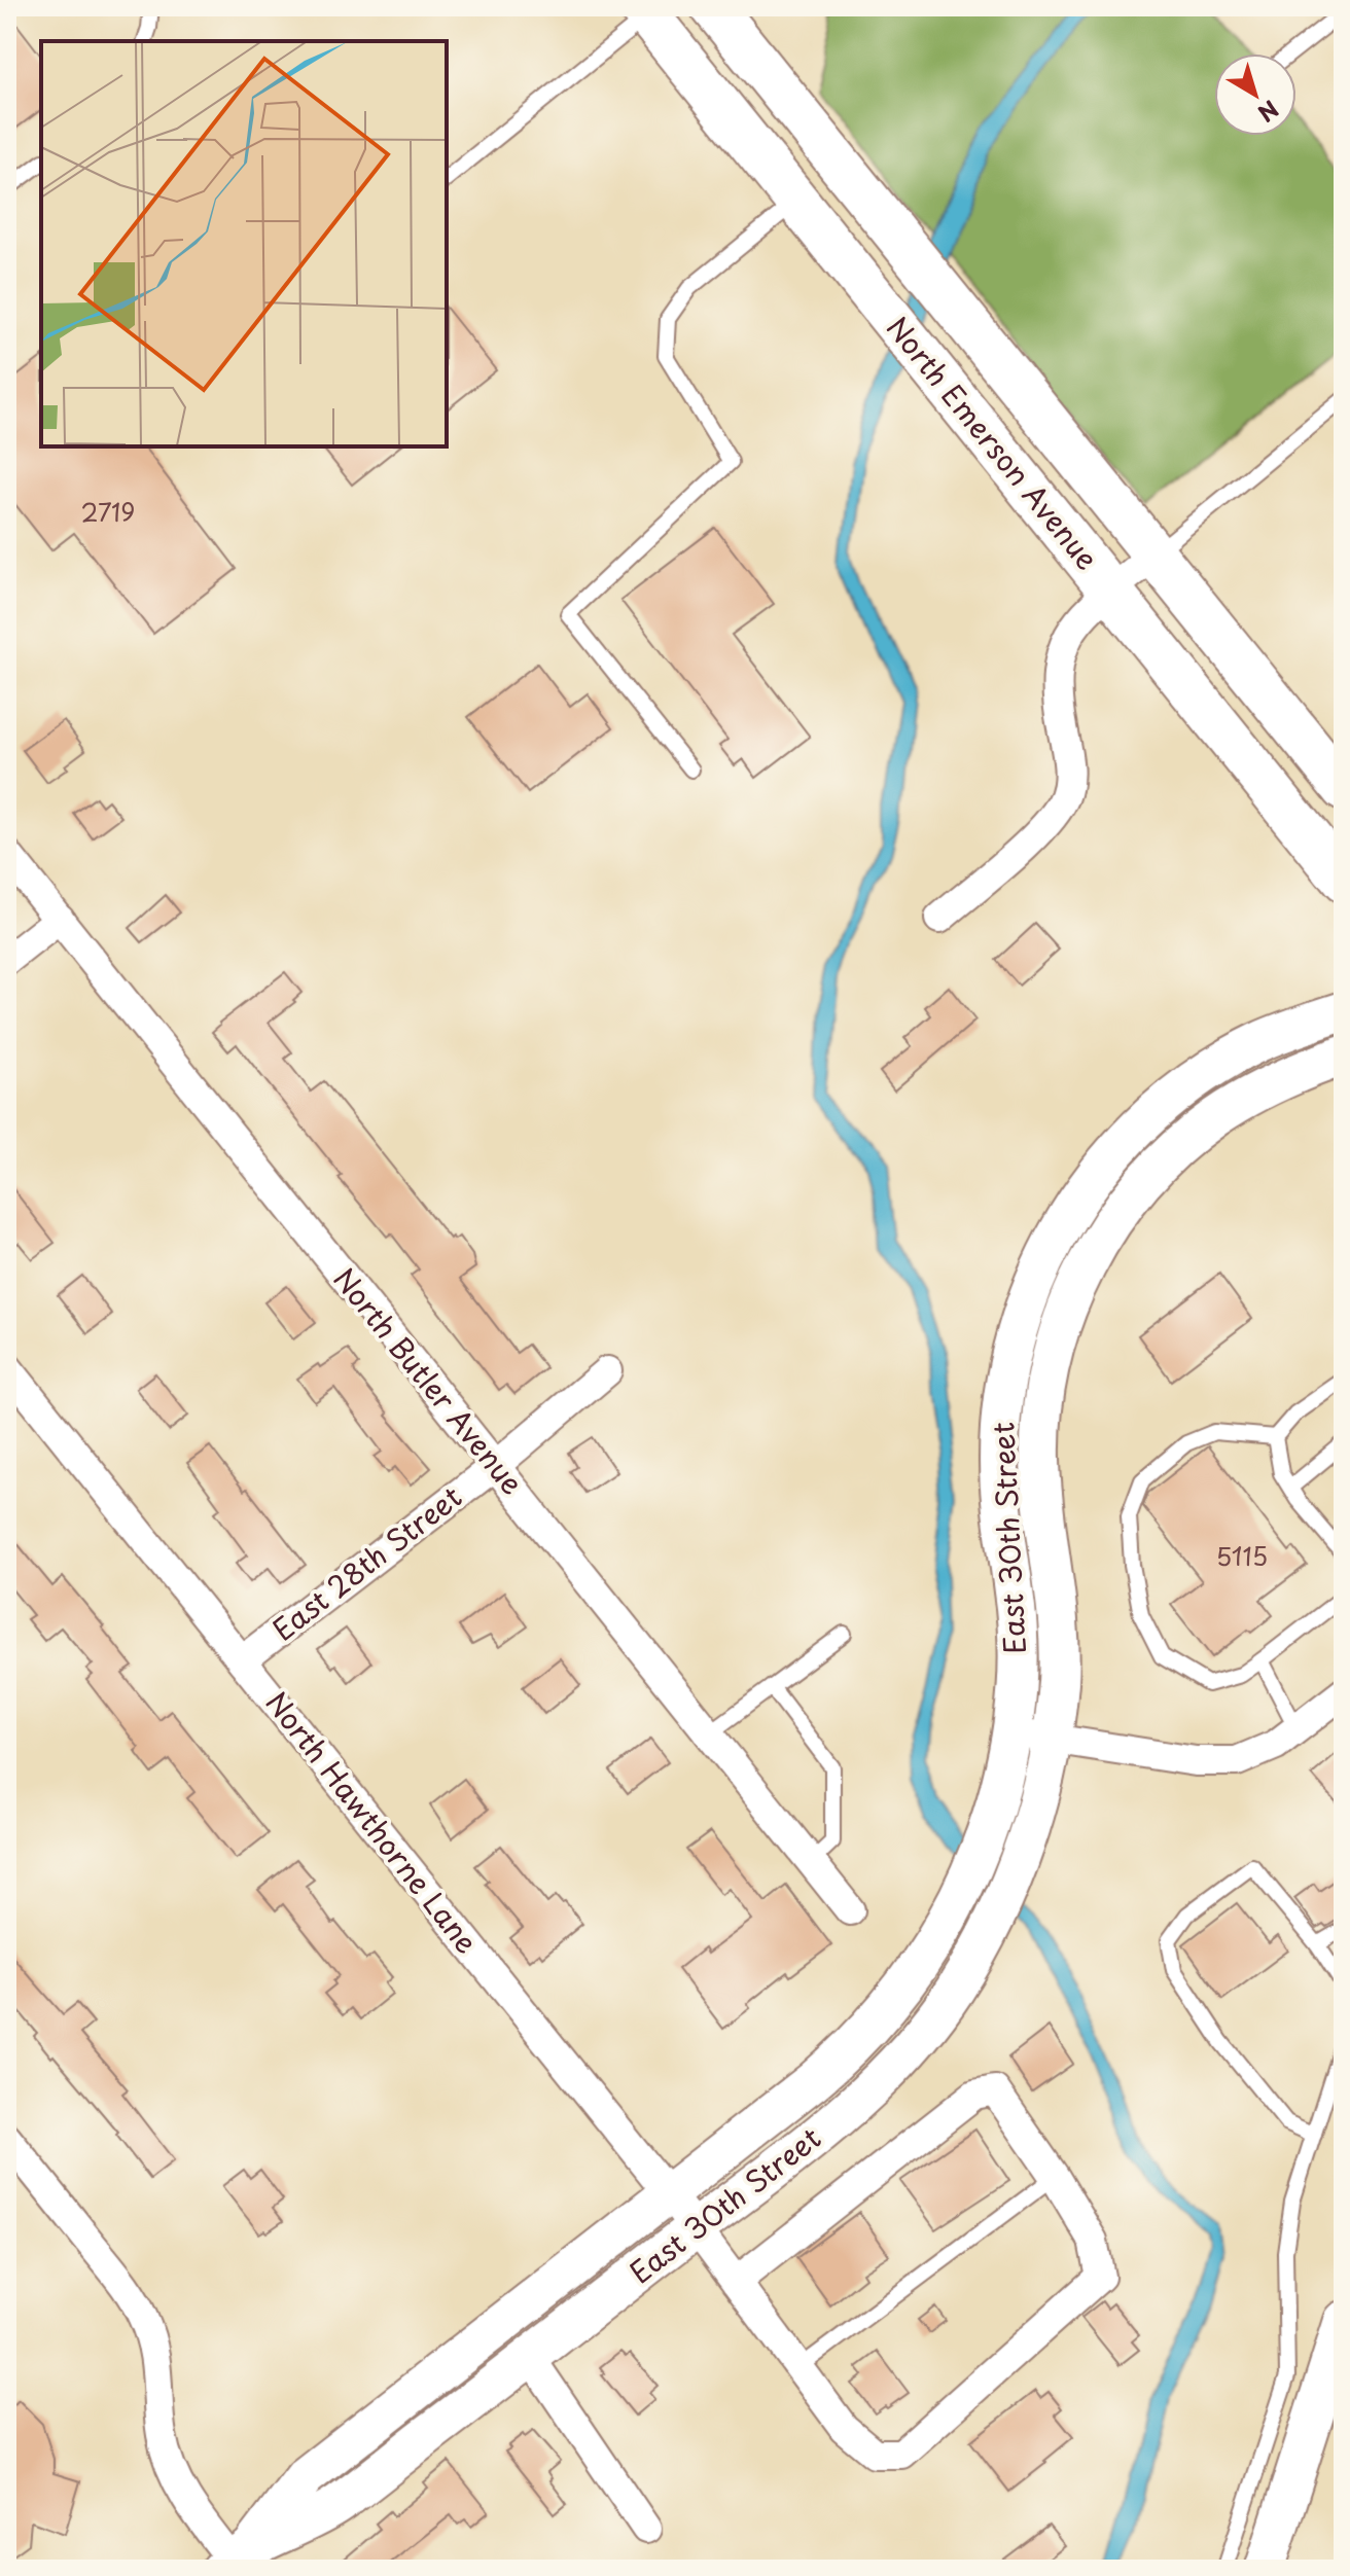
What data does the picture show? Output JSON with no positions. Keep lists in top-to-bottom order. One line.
{"streets":{"main road":["North Emerson Avenue","East 30th Street"],"street":["North Butler Avenue","East 28th Street","North Hawthorne Lane"]},"crossings":[["North Butler Avenue","East 28th Street"],["East 30th Street","North Hawthorne Lane"],["East 28th Street","North Hawthorne Lane"]],"house_numbers":["2719","5115"],"north":"bottom right"}
